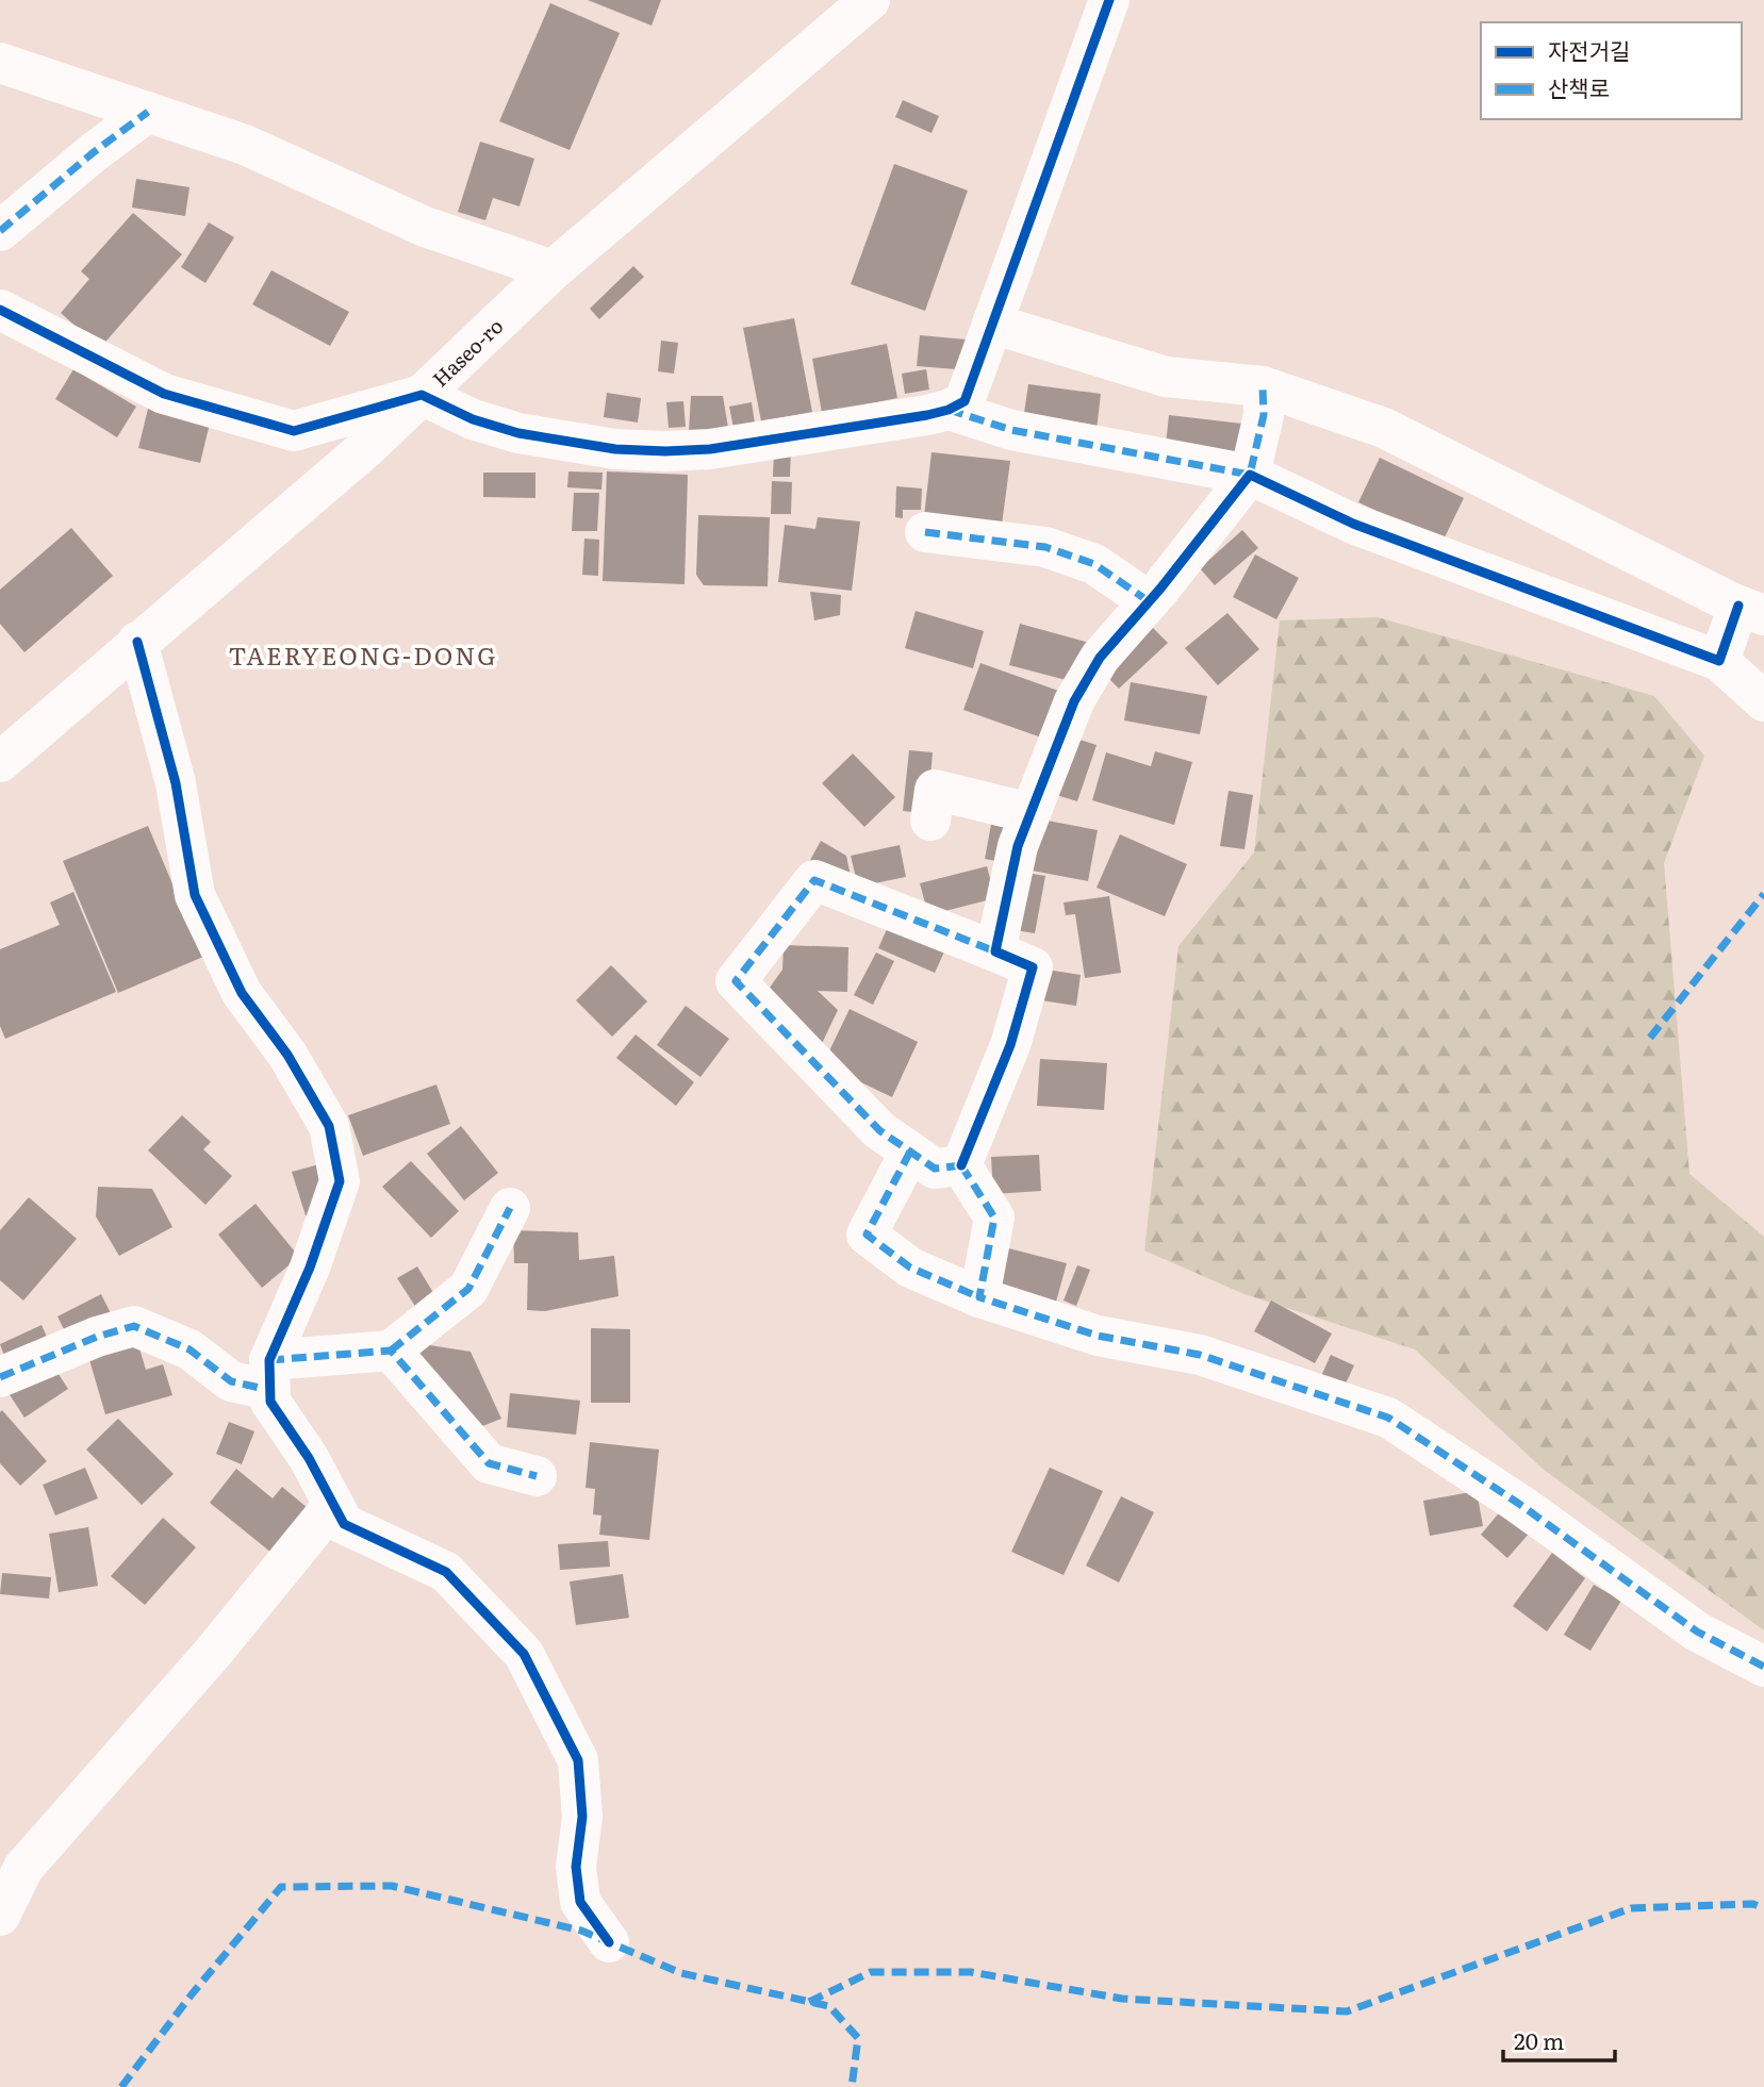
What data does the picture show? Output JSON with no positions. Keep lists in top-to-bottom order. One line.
{"streets":{"street":["Haseo-ro"]},"districts":["TAERYEONG-DONG"],"legend":["자전거길","산책로"],"scale_bar":"20 m"}
